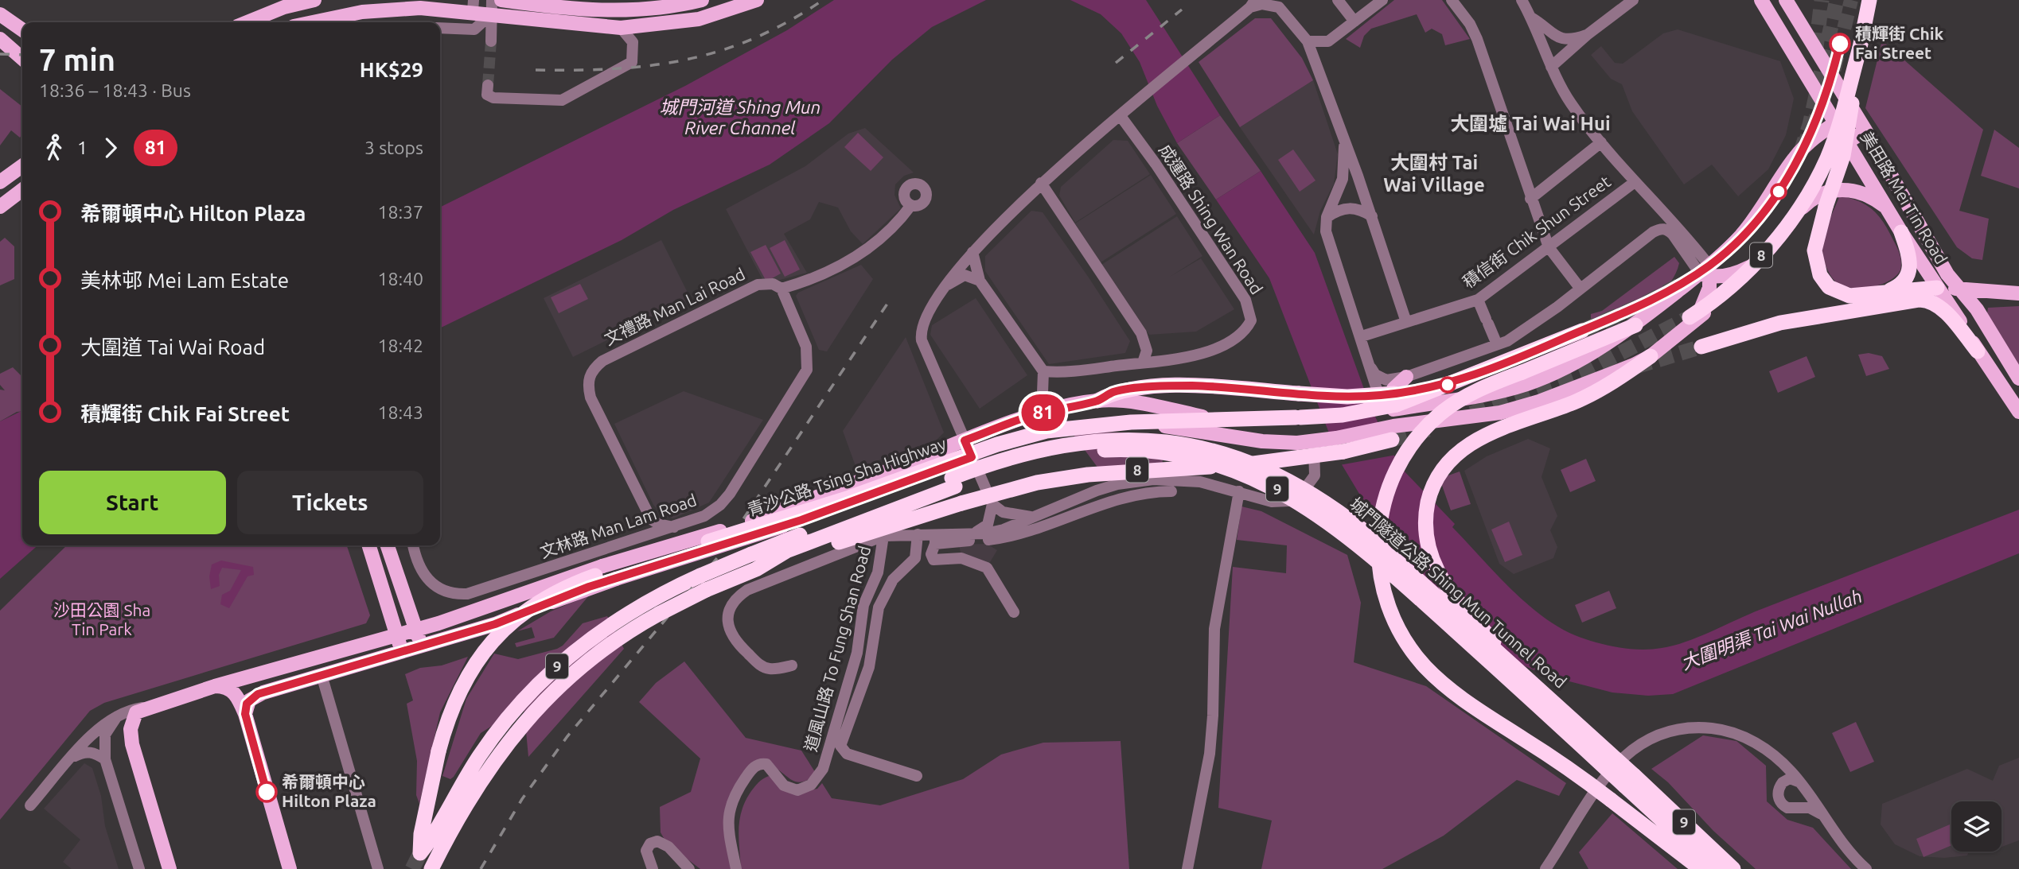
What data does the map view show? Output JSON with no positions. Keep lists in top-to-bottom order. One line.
{"streets":{"highway":["8","青沙公路 Tsing Sha Highway","9","城門隧道公路 Shing Mun Tunnel Road"],"main road":["美田路 Mei Tin Road"],"street":["成運路 Shing Wan Road","積信街 Chik Shun Street","文禮路 Man Lai Road","文林路 Man Lam Road","道風山路 To Fung Shan Road"]},"crossings":[["8","城門隧道公路 Shing Mun Tunnel Road"],["文禮路 Man Lai Road","文林路 Man Lam Road"],["青沙公路 Tsing Sha Highway","城門隧道公路 Shing Mun Tunnel Road"]],"districts":["大圍墟 Tai Wai Hui","大圍村 Tai Wai Village"],"water":["城門河道 Shing Mun River Channel","大圍明渠 Tai Wai Nullah"],"parks":["沙田公園 Sha Tin Park"],"places":["積輝街 Chik Fai Street","希爾頓中心 Hilton Plaza"],"lines":["bus line 81"],"page":{"on_map":"81","heading":["7 min","18:36 – 18:43 · Bus","HK$29"],"legs":["1","81","3 stops"],"list":[{"name":"希爾頓中心 Hilton Plaza","value":"18:37"},{"name":"美林邨 Mei Lam Estate","value":"18:40"},{"name":"大圍道 Tai Wai Road","value":"18:42"},{"name":"積輝街 Chik Fai Street","value":"18:43"}],"buttons":["Start","Tickets"]}}
